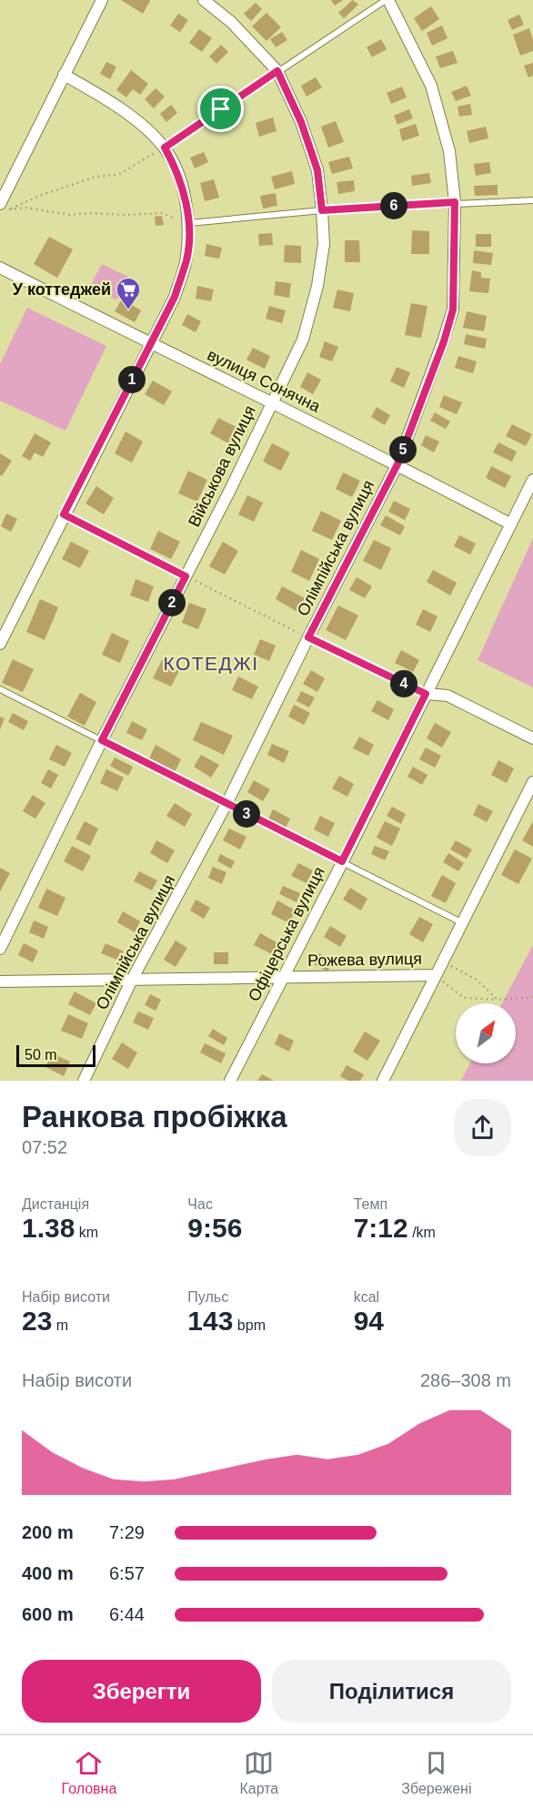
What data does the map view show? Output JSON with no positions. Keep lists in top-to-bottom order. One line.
{"streets":{"street":["вулиця Сонячна","Військова вулиця","Олімпійська вулиця","Офіцерська вулиця","Рожева вулиця"]},"crossings":[["вулиця Сонячна","Військова вулиця"],["вулиця Сонячна","Олімпійська вулиця"],["вулиця Сонячна","Офіцерська вулиця"],["Олімпійська вулиця","Рожева вулиця"],["Офіцерська вулиця","Рожева вулиця"]],"districts":["КОТЕДЖІ"],"places":{"supermarket":["У коттеджей"]},"scale_bar":"50 m","north":"top right","page":{"pins":["6","1","5","2","4","3"],"scale":"50 m","heading":["Ранкова пробіжка","07:52"],"stats":[["Дистанція","1.38 km"],["Час","9:56"],["Темп","7:12 /km"],["Набір висоти","23 m"],["Пульс","143 bpm"],["kcal","94"]],"chart":["Набір висоти","286–308 m"],"list":[{"name":"200 m","note":"7:29"},{"name":"400 m","note":"6:57"},{"name":"600 m","note":"6:44"}],"buttons":["Зберегти","Поділитися"],"tabs":["Головна","Карта","Збережені"]}}
